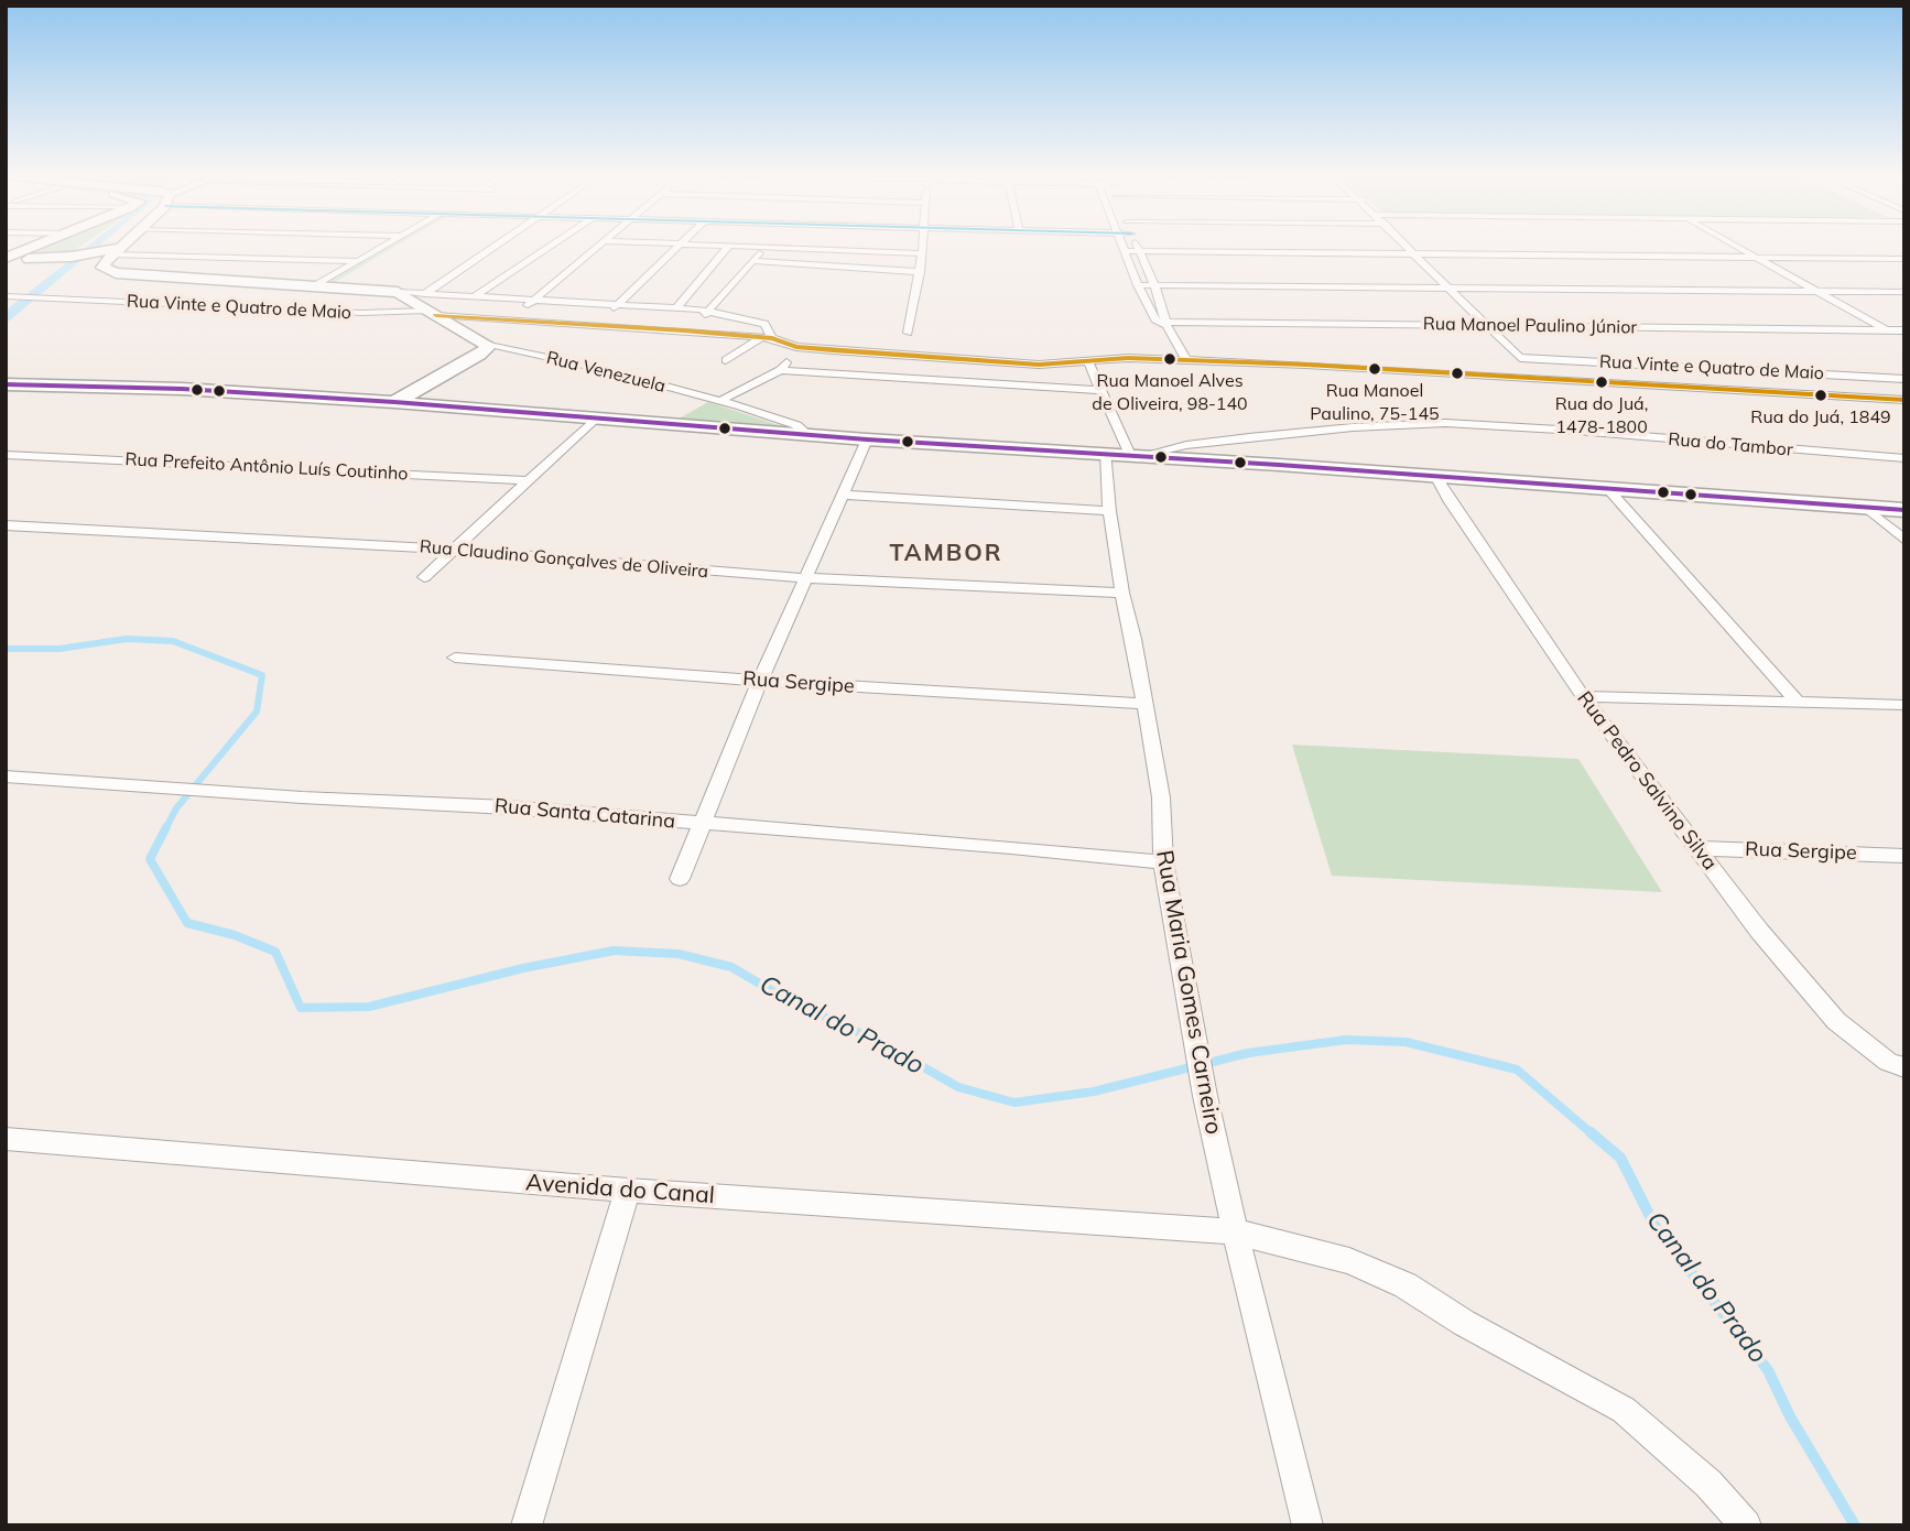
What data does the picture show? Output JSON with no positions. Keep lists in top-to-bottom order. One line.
{"streets":{"main road":["Rua Venezuela"],"street":["Rua Vinte e Quatro de Maio","Rua Manoel Paulino Júnior","Rua do Tambor","Rua Prefeito Antônio Luís Coutinho","Rua Claudino Gonçalves de Oliveira","Rua Sergipe","Rua Pedro Salvino Silva","Rua Santa Catarina","Rua Maria Gomes Carneiro","Avenida do Canal"]},"crossings":[["Rua Vinte e Quatro de Maio","Rua Manoel Paulino Júnior"],["Rua Vinte e Quatro de Maio","Rua Venezuela"],["Rua Claudino Gonçalves de Oliveira","Rua Maria Gomes Carneiro"],["Rua Sergipe","Rua Pedro Salvino Silva"],["Rua Sergipe","Rua Maria Gomes Carneiro"],["Rua Santa Catarina","Rua Maria Gomes Carneiro"],["Rua Maria Gomes Carneiro","Avenida do Canal"]],"districts":["TAMBOR"],"water":["Canal do Prado"],"places":["Rua Manoel Alves de Oliveira, 98-140","Rua Manoel Paulino, 75-145","Rua do Juá, 1478-1800","Rua do Juá, 1849"]}
